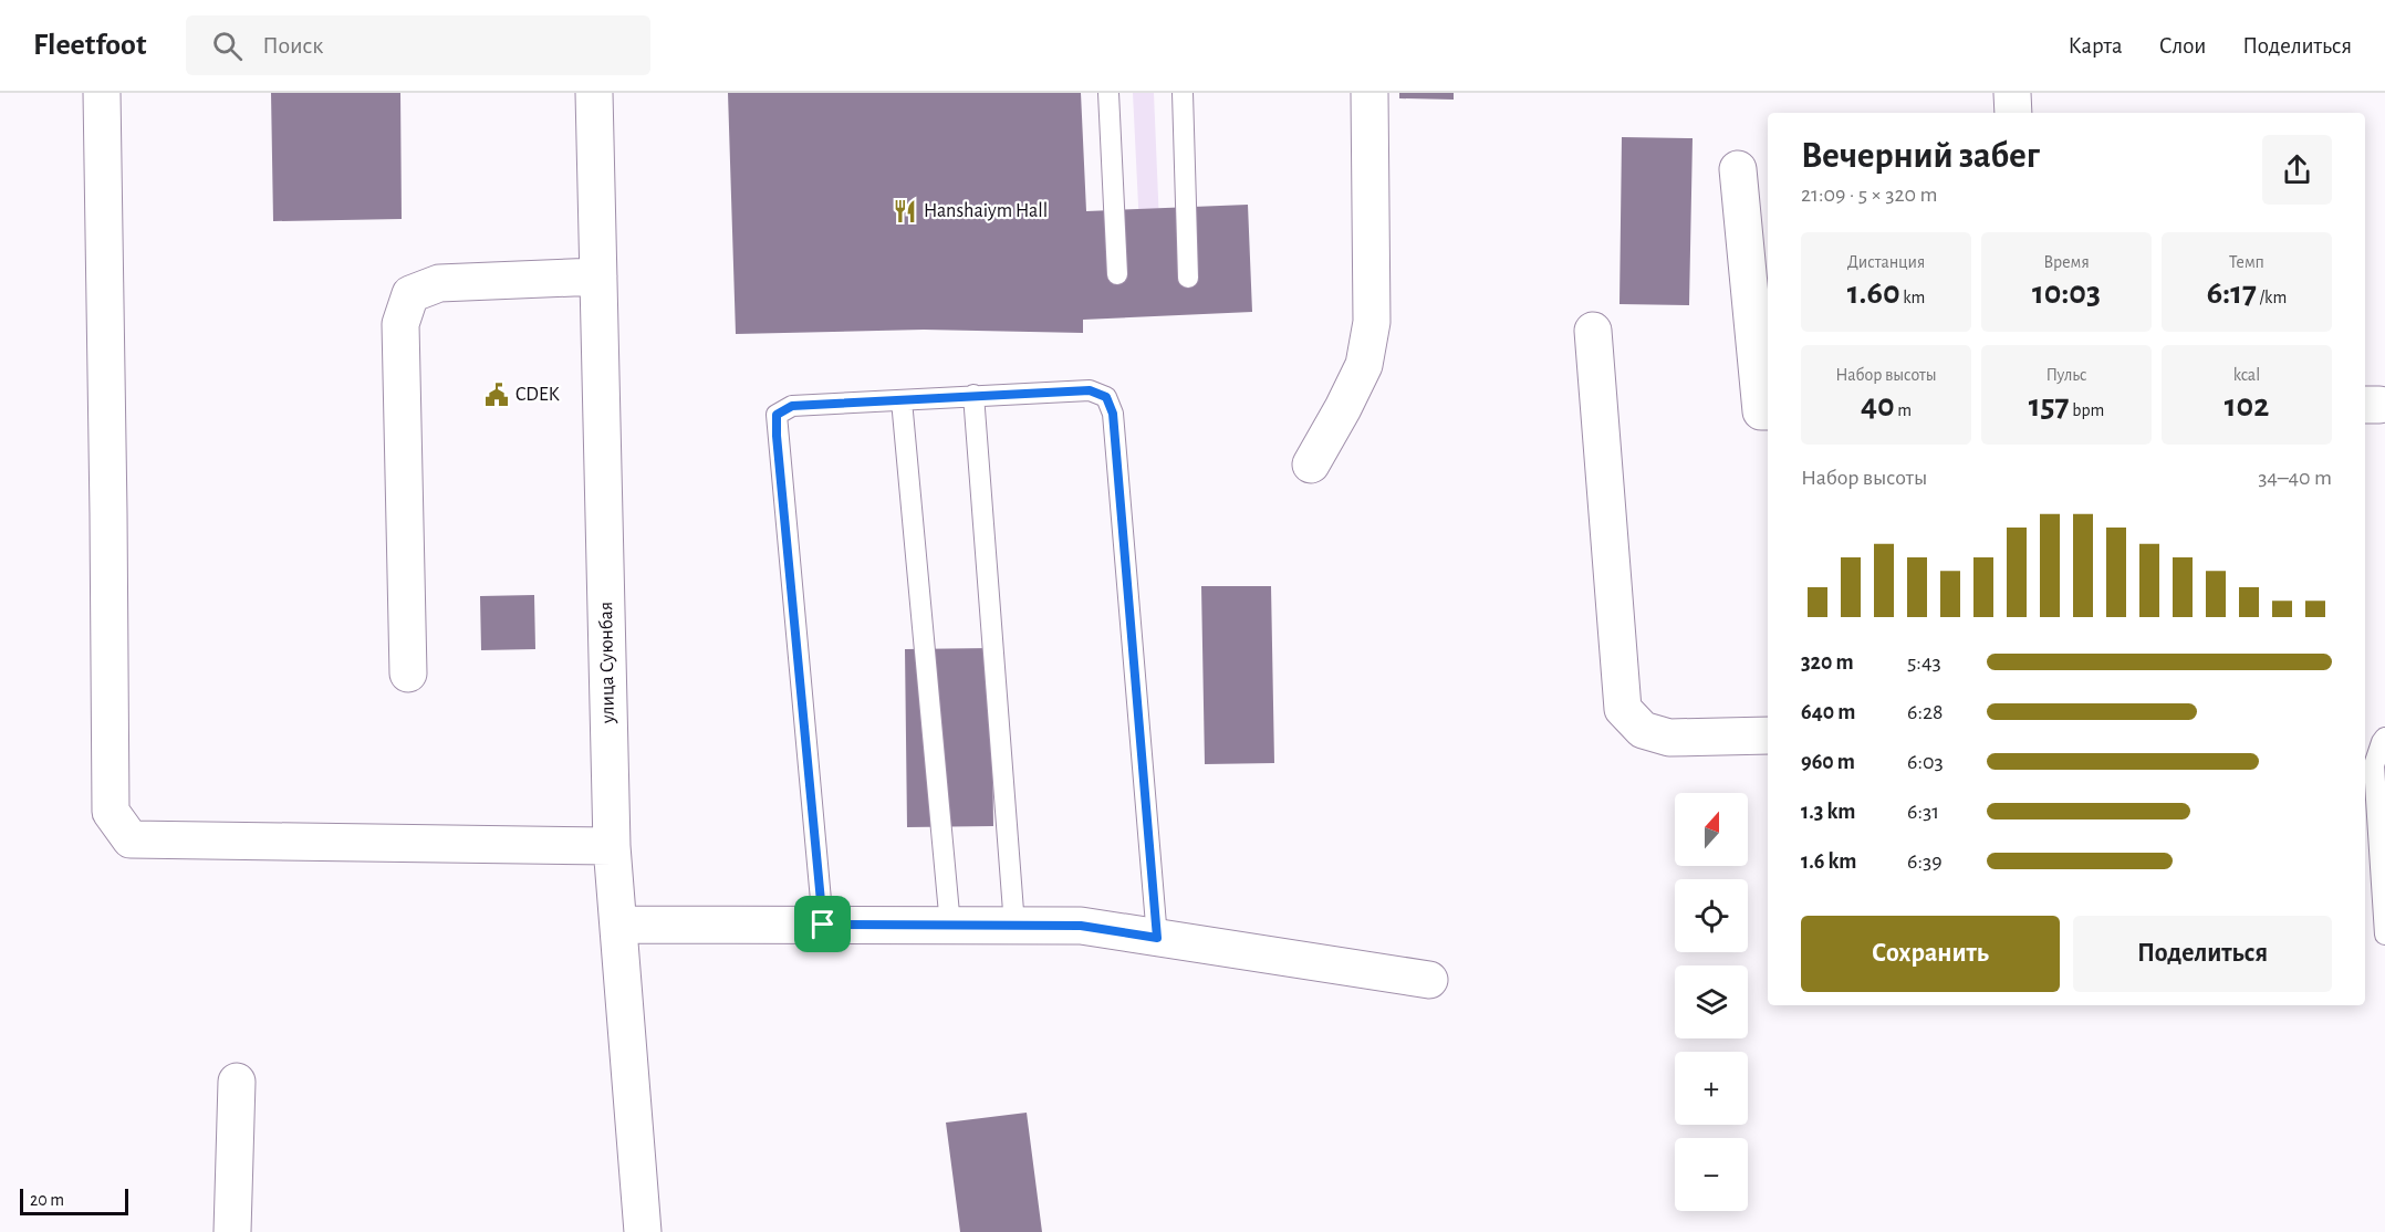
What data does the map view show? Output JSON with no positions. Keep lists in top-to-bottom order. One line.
{"streets":{"street":["улица Суюнбая"]},"places":{"restaurant":["Hanshaiym Hall"],"public building":["CDEK"]},"scale_bar":"20 m","north":"top","page":{"header":"Fleetfoot","search":"Поиск","nav":["Карта","Слои","Поделиться"],"heading":["Вечерний забег","21:09 · 5 × 320 m"],"stats":[["Дистанция","1.60 km"],["Время","10:03"],["Темп","6:17 /km"],["Набор высоты","40 m"],["Пульс","157 bpm"],["kcal","102"]],"chart":["Набор высоты","34–40 m"],"list":[{"name":"320 m","note":"5:43"},{"name":"640 m","note":"6:28"},{"name":"960 m","note":"6:03"},{"name":"1.3 km","note":"6:31"},{"name":"1.6 km","note":"6:39"}],"map_buttons":["+","−"],"buttons":["Сохранить","Поделиться"],"scale":"20 m"}}
